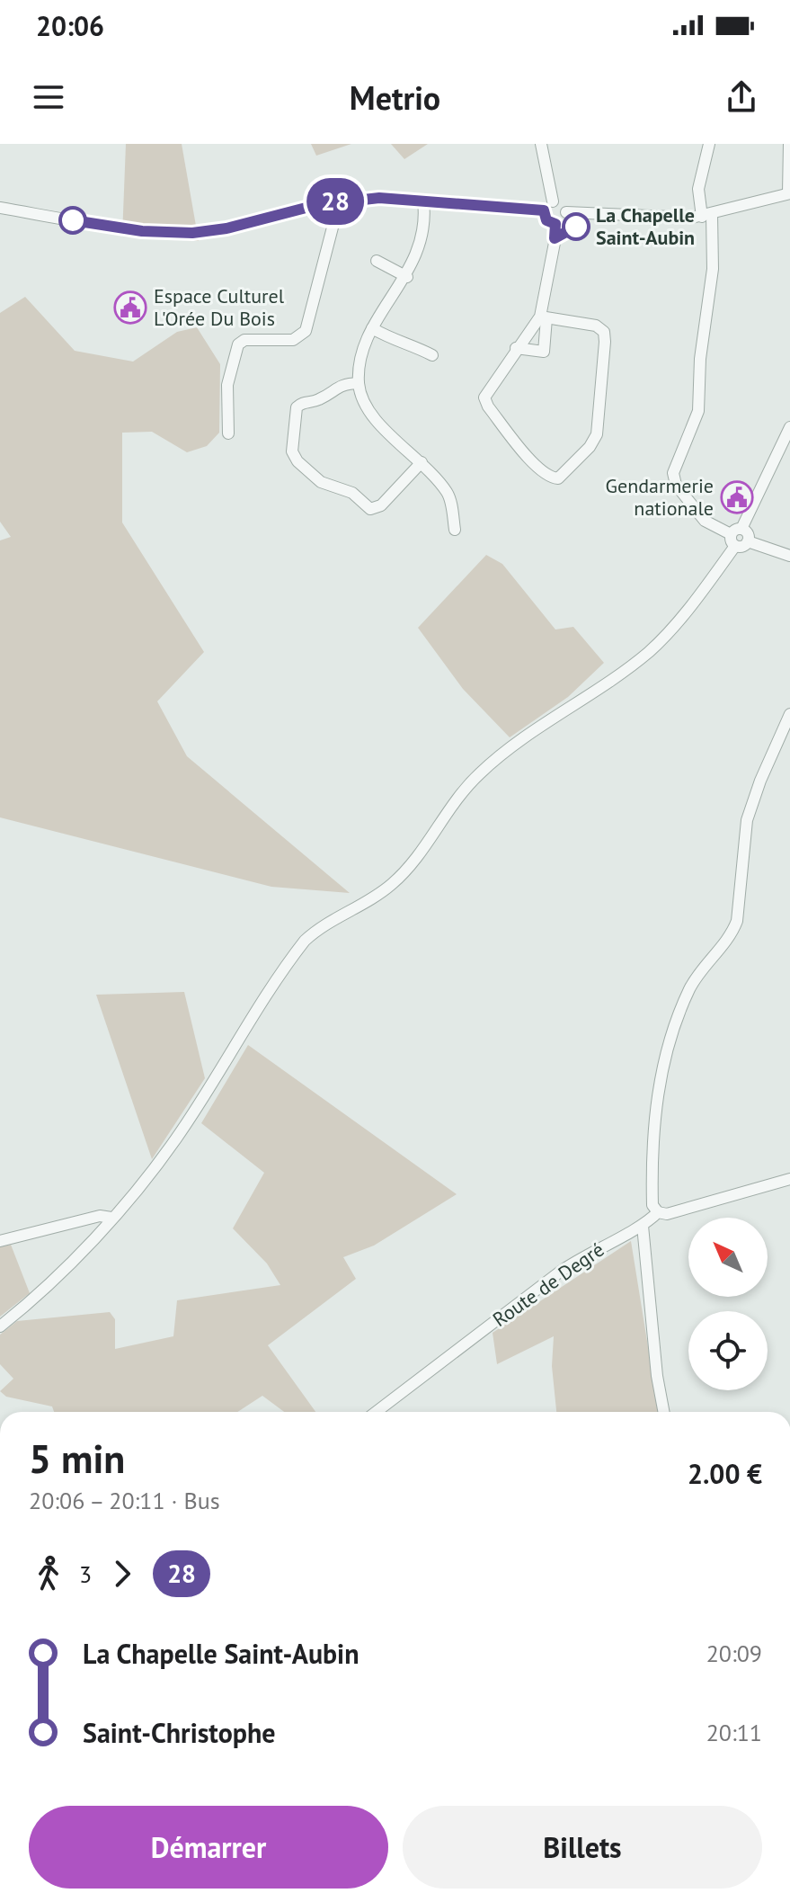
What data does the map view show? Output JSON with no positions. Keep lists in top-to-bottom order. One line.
{"streets":{"street":["Route de Degré"]},"places":{"other":["La Chapelle Saint-Aubin"],"public building":["Espace Culturel L'Orée Du Bois","Gendarmerie nationale"]},"lines":["bus line 28"],"north":"top left","page":{"status":"20:06","header":"Metrio","on_map":"28","heading":["5 min","20:06 – 20:11 · Bus","2.00 €"],"legs":["3","28"],"list":[{"name":"La Chapelle Saint-Aubin","value":"20:09"},{"name":"Saint-Christophe","value":"20:11"}],"buttons":["Démarrer","Billets"]}}
